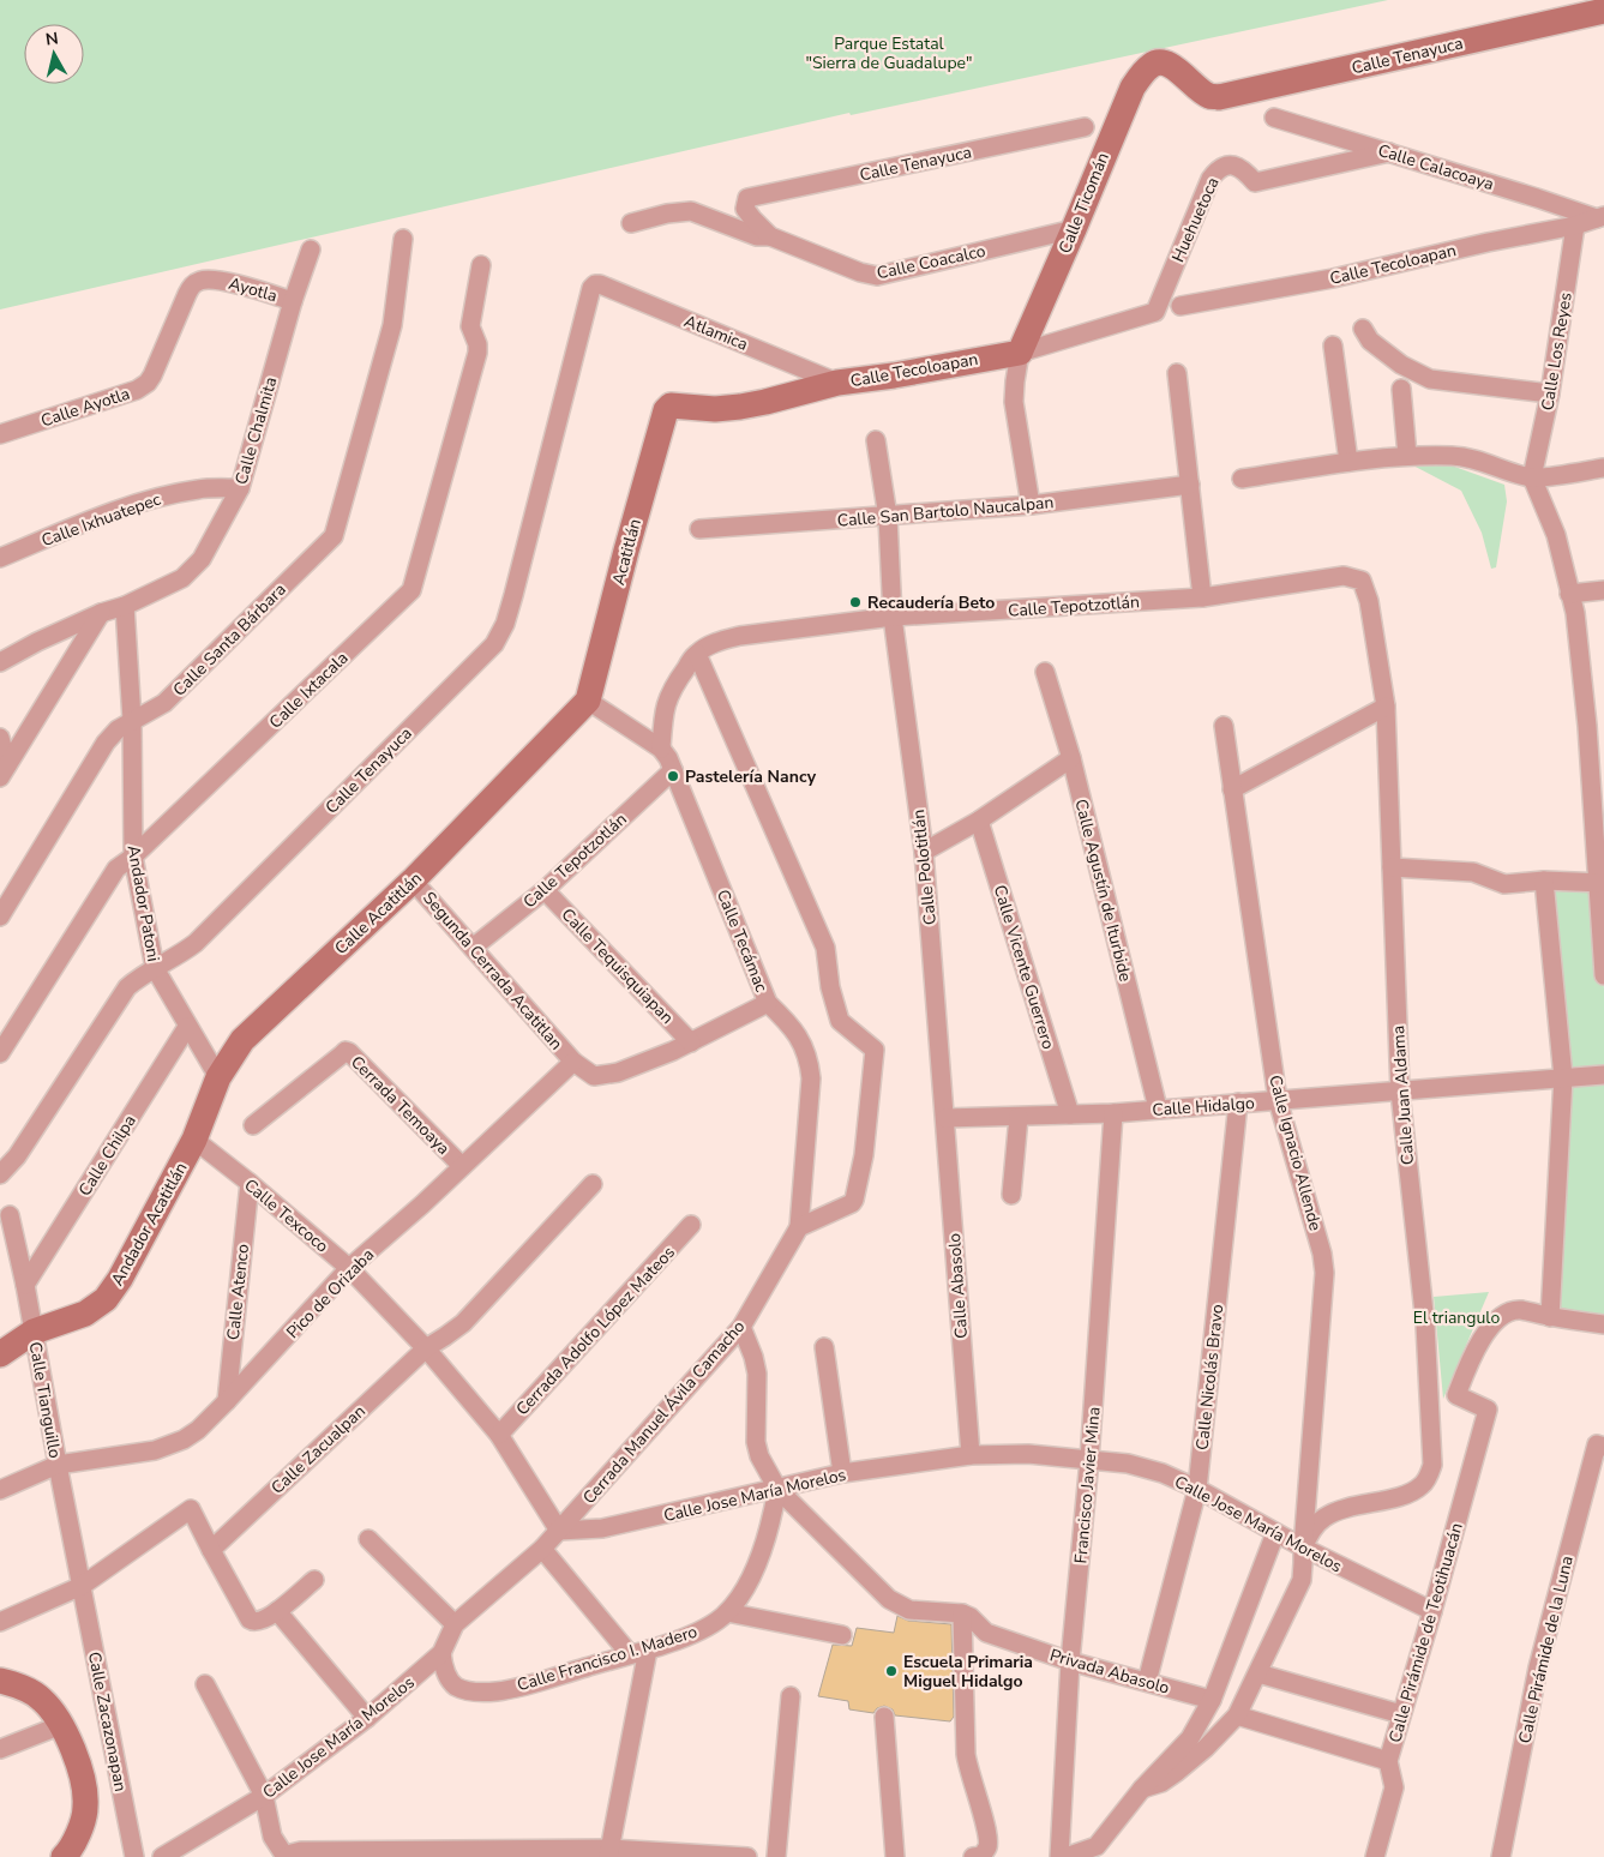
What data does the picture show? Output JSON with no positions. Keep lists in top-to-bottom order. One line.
{"streets":{"street":["Calle Tenayuca","Calle Calacoaya","Calle Ticomán","Huehuetoca","Calle Coacalco","Calle Tecoloapan","Ayotla","Atlamica","Calle Los Reyes","Calle Ayotla","Calle Chalmita","Calle San Bartolo Naucalpan","Calle Ixhuatepec","Acatitlán","Calle Tepotzotlán","Calle Santa Bárbara","Calle Ixtacala","Calle Polotitlán","Calle Agustín de Iturbide","Andador Patoni","Calle Acatitlán","Calle Tecámac","Calle Tequisquiapan","Calle Vicente Guerrero","Segunda Cerrada Acatitlan","Calle Juan Aldama","Cerrada Temoaya","Calle Hidalgo","Calle Ignacio Allende","Calle Chilpa","Calle Texcoco","Andador Acatitlán","Calle Abasolo","Calle Atenco","Pico de Orizaba","Cerrada Adolfo López Mateos","Calle Nicolás Bravo","Calle Tianguillo","Cerrada Manuel Ávila Camacho","Calle Zacualpan","Francisco Javier Mina","Calle Jose María Morelos","Calle Pirámide de Teotihuacán","Calle Pirámide de la Luna","Calle Francisco I. Madero","Privada Abasolo","Calle Zacazonapan"]},"crossings":[["Calle Tenayuca","Calle Ticomán"],["Calle Tenayuca","Calle Coacalco"],["Calle Tenayuca","Atlamica"],["Calle Tenayuca","Andador Patoni"],["Calle Calacoaya","Huehuetoca"],["Calle Calacoaya","Calle Tecoloapan"],["Calle Ticomán","Calle Coacalco"],["Calle Ticomán","Calle Tecoloapan"],["Huehuetoca","Calle Tecoloapan"],["Calle Tecoloapan","Atlamica"],["Calle Tecoloapan","Calle Los Reyes"],["Calle Tecoloapan","Acatitlán"],["Ayotla","Calle Ayotla"],["Ayotla","Calle Chalmita"],["Calle Chalmita","Calle Ixhuatepec"],["Calle Chalmita","Andador Patoni"],["Calle San Bartolo Naucalpan","Calle Polotitlán"],["Acatitlán","Calle Acatitlán"],["Calle Tepotzotlán","Calle Polotitlán"],["Calle Tepotzotlán","Calle Tecámac"],["Calle Tepotzotlán","Calle Tequisquiapan"],["Calle Tepotzotlán","Segunda Cerrada Acatitlan"],["Calle Tepotzotlán","Calle Juan Aldama"],["Calle Santa Bárbara","Andador Patoni"],["Calle Ixtacala","Andador Patoni"],["Calle Polotitlán","Calle Hidalgo"],["Calle Polotitlán","Calle Abasolo"],["Calle Agustín de Iturbide","Calle Hidalgo"],["Andador Patoni","Calle Acatitlán"],["Andador Patoni","Calle Chilpa"],["Calle Acatitlán","Segunda Cerrada Acatitlan"],["Calle Acatitlán","Calle Texcoco"],["Calle Acatitlán","Andador Acatitlán"],["Calle Tecámac","Calle Tequisquiapan"],["Calle Tecámac","Segunda Cerrada Acatitlan"],["Calle Tecámac","Pico de Orizaba"],["Calle Tecámac","Cerrada Manuel Ávila Camacho"],["Calle Vicente Guerrero","Calle Hidalgo"],["Segunda Cerrada Acatitlan","Pico de Orizaba"],["Calle Juan Aldama","Calle Hidalgo"],["Calle Juan Aldama","Calle Ignacio Allende"],["Calle Juan Aldama","Calle Jose María Morelos"],["Cerrada Temoaya","Pico de Orizaba"],["Calle Hidalgo","Calle Ignacio Allende"],["Calle Hidalgo","Calle Abasolo"],["Calle Hidalgo","Calle Nicolás Bravo"],["Calle Hidalgo","Francisco Javier Mina"],["Calle Ignacio Allende","Calle Jose María Morelos"],["Calle Chilpa","Calle Tianguillo"],["Calle Texcoco","Andador Acatitlán"],["Calle Texcoco","Calle Atenco"],["Calle Texcoco","Pico de Orizaba"],["Calle Texcoco","Cerrada Adolfo López Mateos"],["Calle Texcoco","Cerrada Manuel Ávila Camacho"],["Calle Texcoco","Calle Zacualpan"],["Calle Texcoco","Calle Jose María Morelos"],["Andador Acatitlán","Calle Tianguillo"],["Calle Abasolo","Calle Jose María Morelos"],["Calle Atenco","Pico de Orizaba"],["Pico de Orizaba","Calle Tianguillo"],["Calle Nicolás Bravo","Calle Jose María Morelos"],["Calle Nicolás Bravo","Privada Abasolo"],["Calle Tianguillo","Calle Zacazonapan"],["Cerrada Manuel Ávila Camacho","Calle Jose María Morelos"],["Francisco Javier Mina","Calle Jose María Morelos"],["Francisco Javier Mina","Privada Abasolo"],["Calle Jose María Morelos","Calle Pirámide de Teotihuacán"],["Calle Jose María Morelos","Calle Francisco I. Madero"]],"parks":["Parque Estatal \"Sierra de Guadalupe\"","El triangulo"],"places":["Recaudería Beto","Pastelería Nancy","Escuela Primaria Miguel Hidalgo"],"north":"top"}
